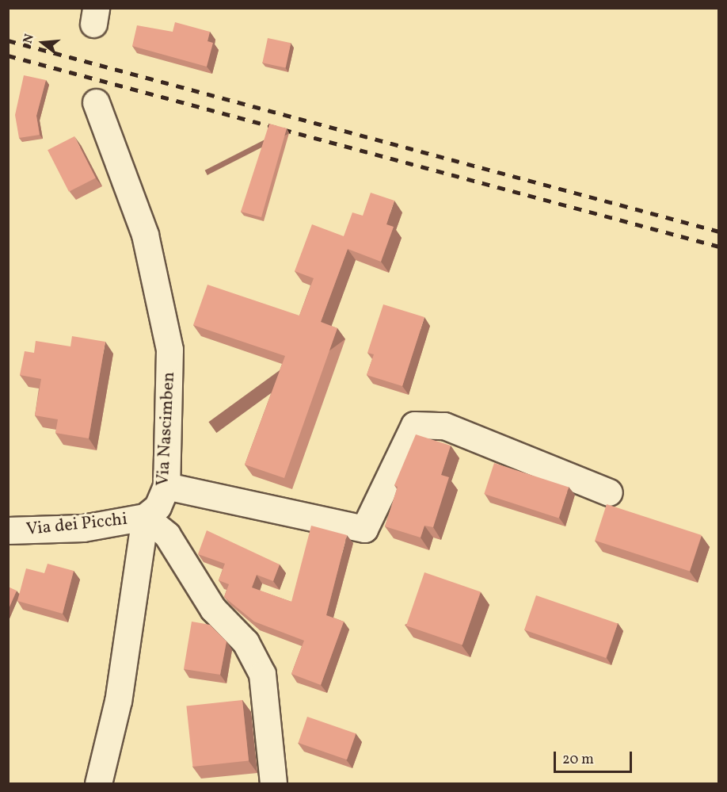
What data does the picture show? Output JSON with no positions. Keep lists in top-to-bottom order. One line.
{"streets":{"street":["Via Nascimben","Via dei Picchi"]},"crossings":[["Via Nascimben","Via dei Picchi"]],"scale_bar":"20 m","north":"left"}
